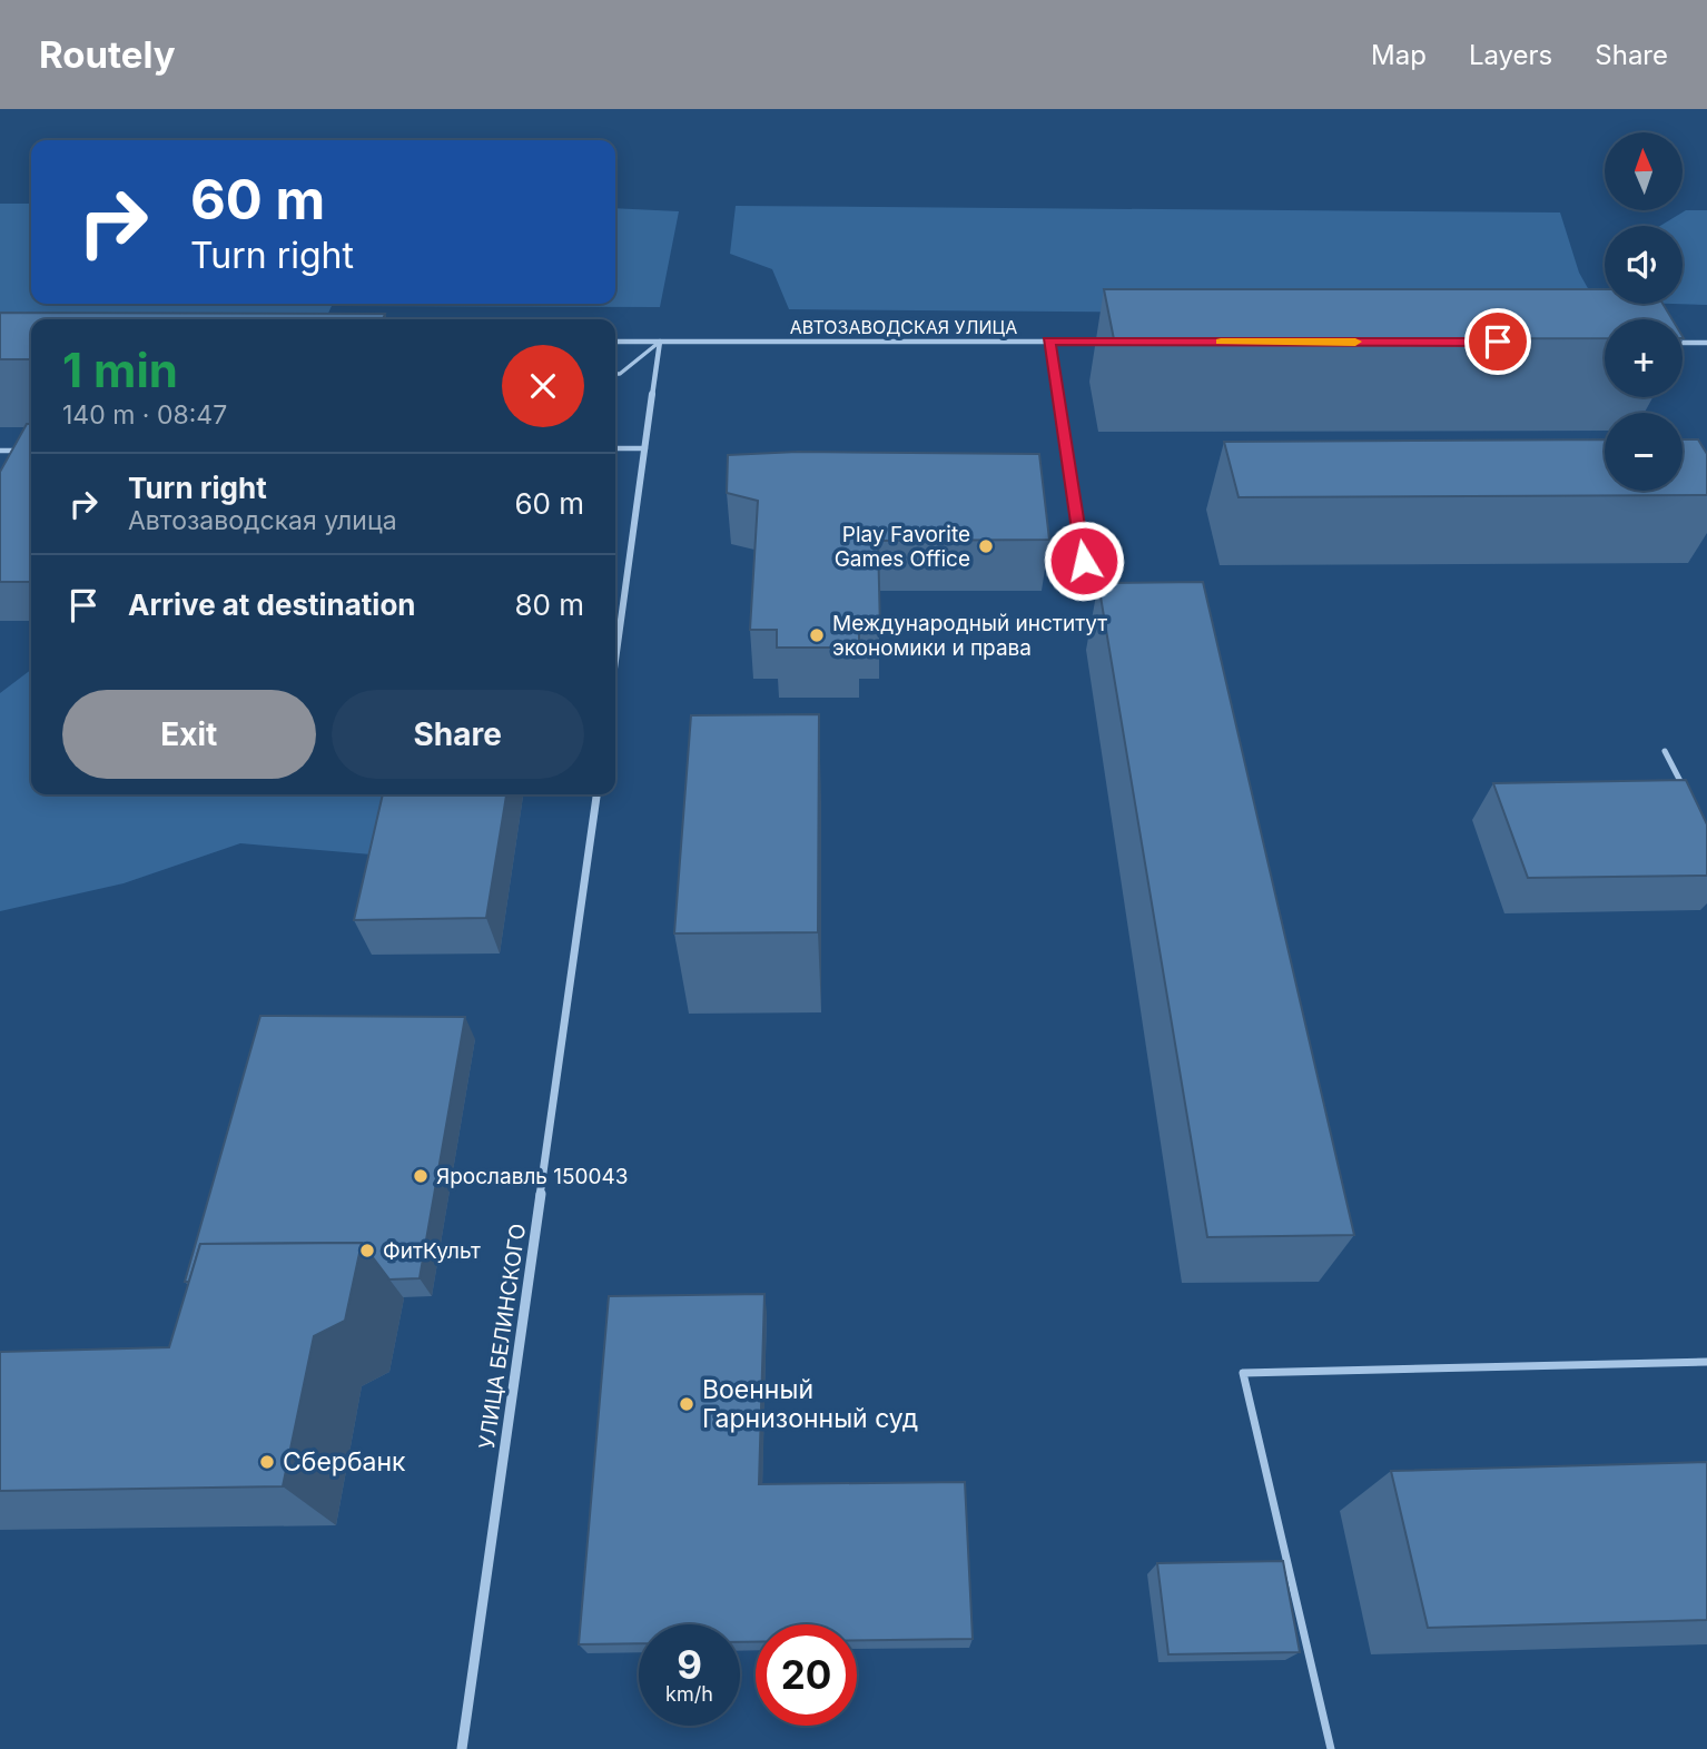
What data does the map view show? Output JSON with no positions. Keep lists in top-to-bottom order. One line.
{"streets":{"street":["АВТОЗАВОДСКАЯ УЛИЦА","УЛИЦА БЕЛИНСКОГО"]},"places":["Play Favorite Games Office","Международный институт экономики и права","Ярославль 150043","ФитКульт","Военный Гарнизонный суд","Сбербанк"],"north":"top","page":{"header":"Routely","nav":["Map","Layers","Share"],"map_buttons":["+","−"],"turn":["60 m","Turn right"],"heading":["1 min","140 m · 08:47"],"list":[{"name":"Turn right","note":"Автозаводская улица","value":"60 m"},{"name":"Arrive at destination","value":"80 m"}],"buttons":["Exit","Share"],"speed":"9 km/h","limit":"20"}}
